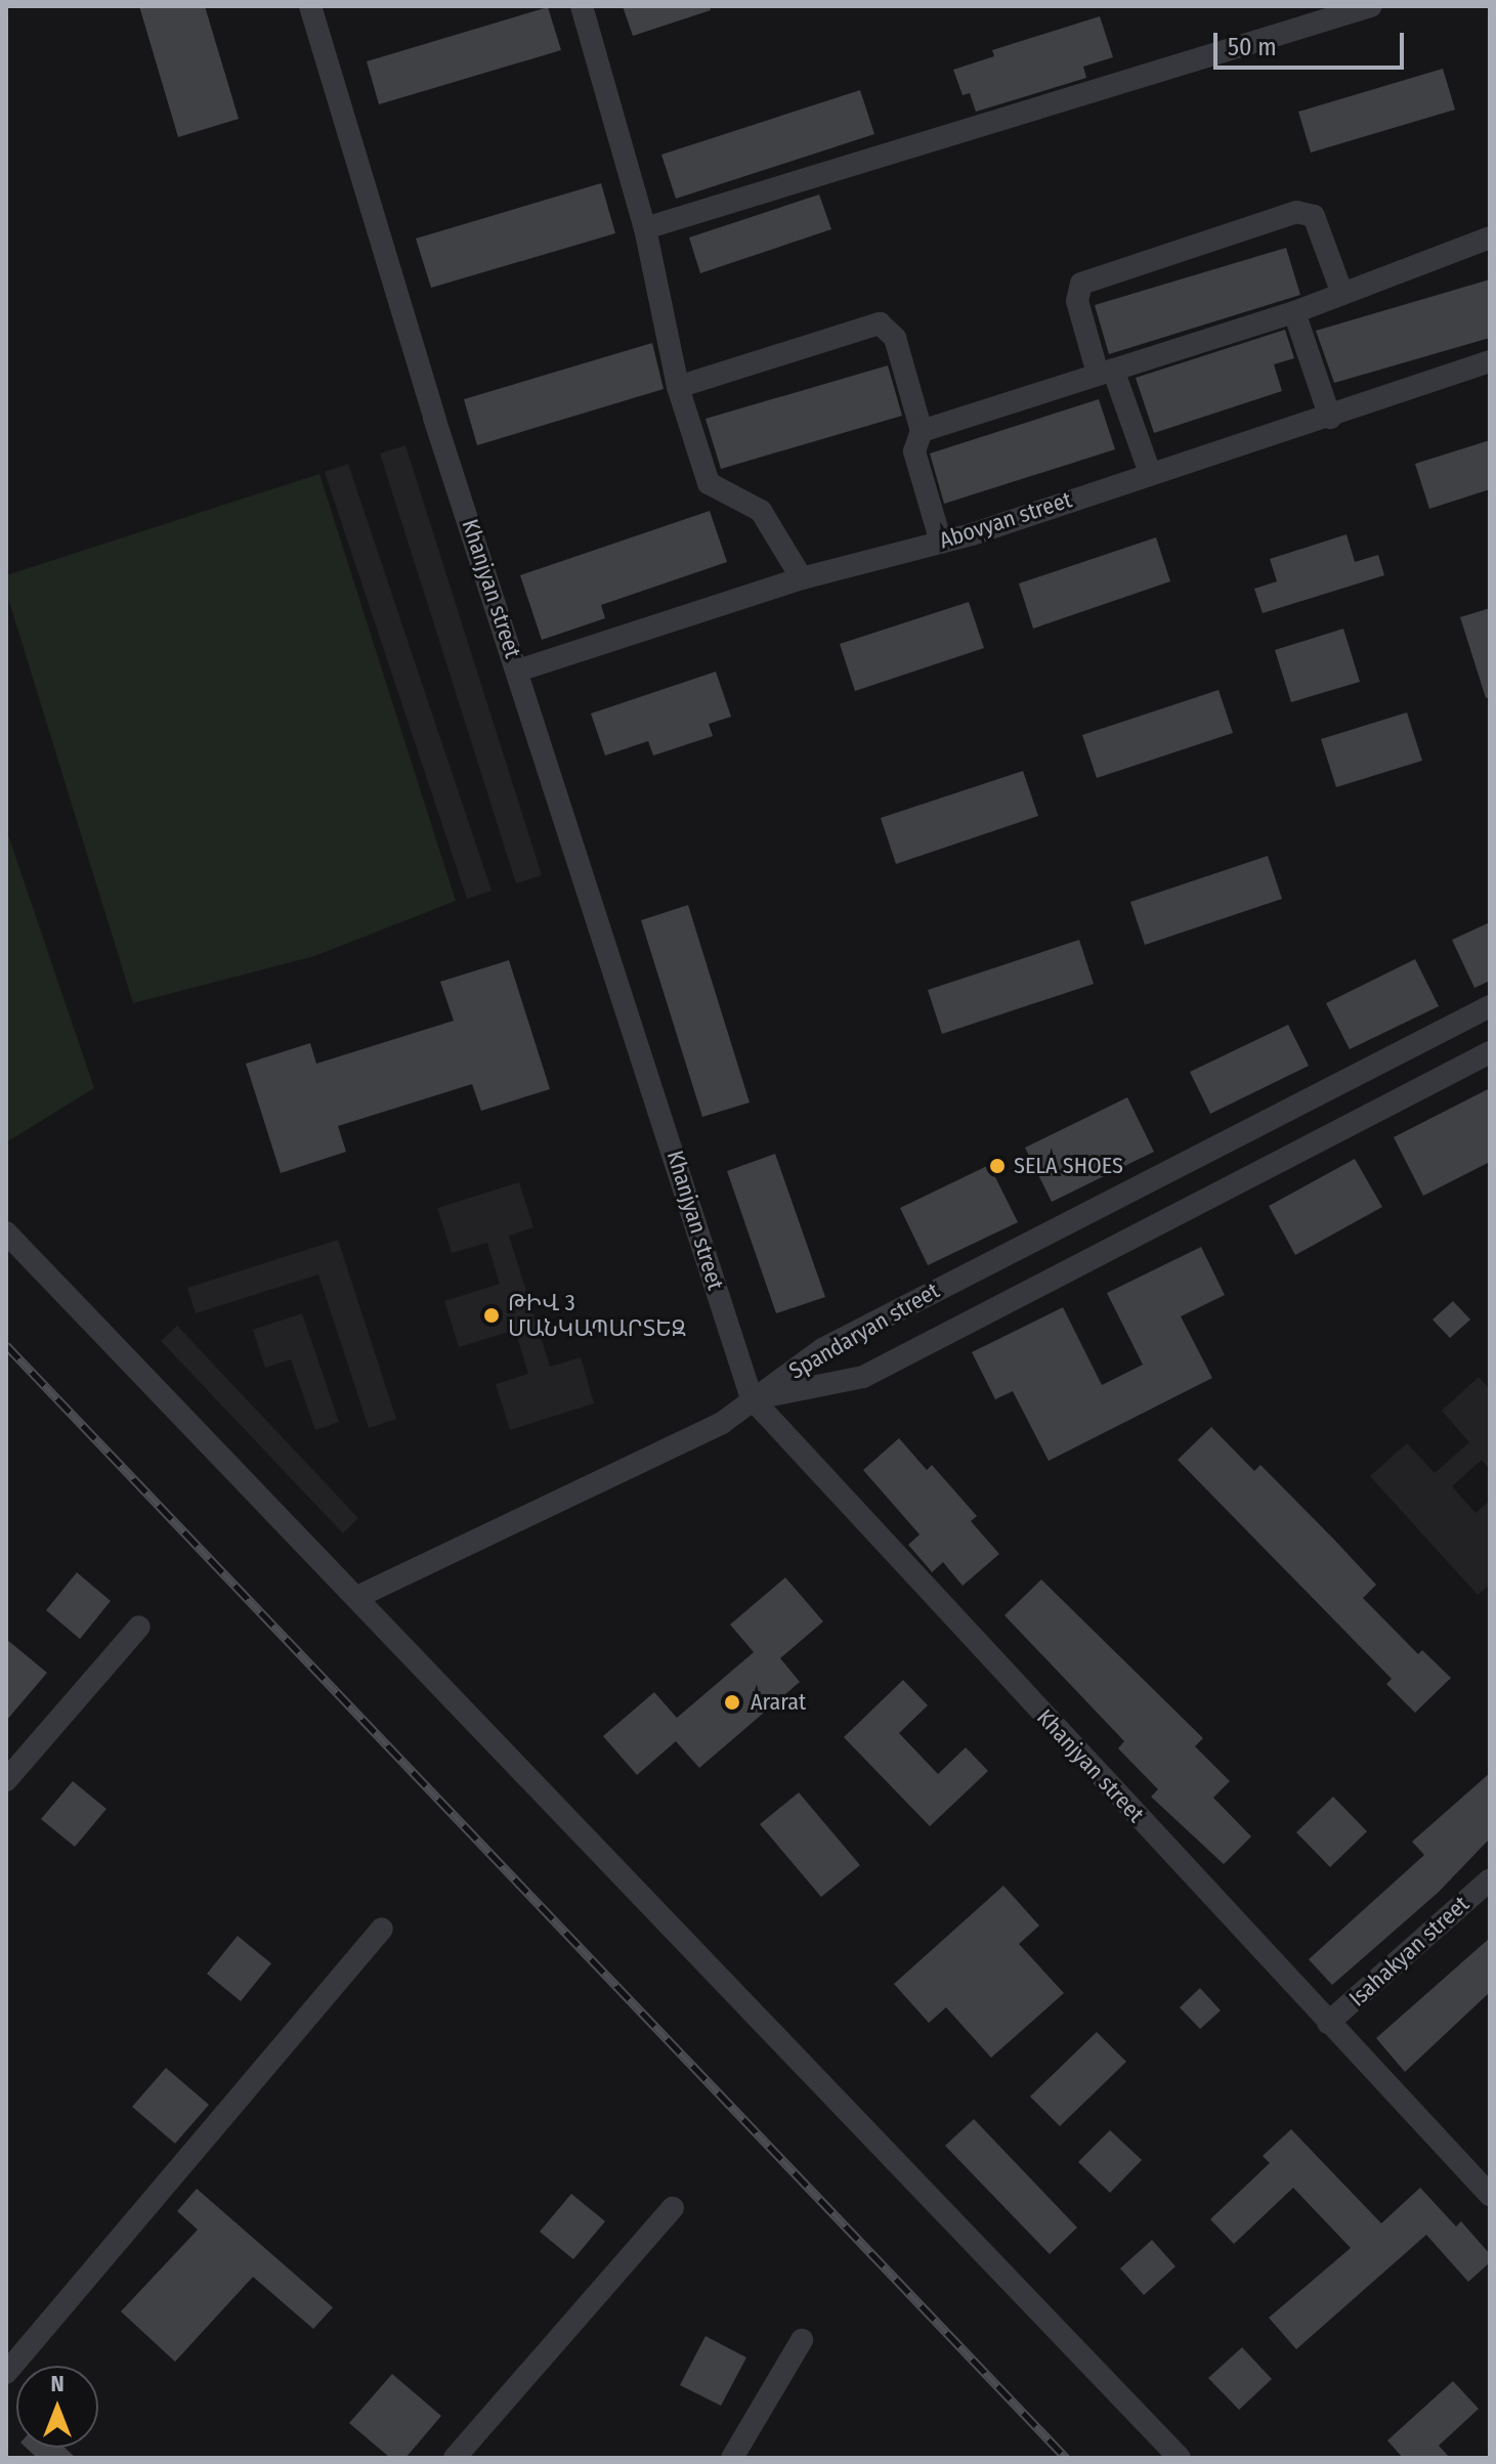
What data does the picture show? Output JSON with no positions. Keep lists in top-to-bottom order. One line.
{"streets":{"street":["Abovyan street","Khanjyan street","Spandaryan street","Isahakyan street"]},"crossings":[["Abovyan street","Khanjyan street"],["Khanjyan street","Spandaryan street"],["Khanjyan street","Isahakyan street"]],"places":["SELA SHOES","ԹԻՎ 3 ՄԱՆԿԱՊԱՐՏԵԶ","Ararat"],"scale_bar":"50 m","north":"top"}
